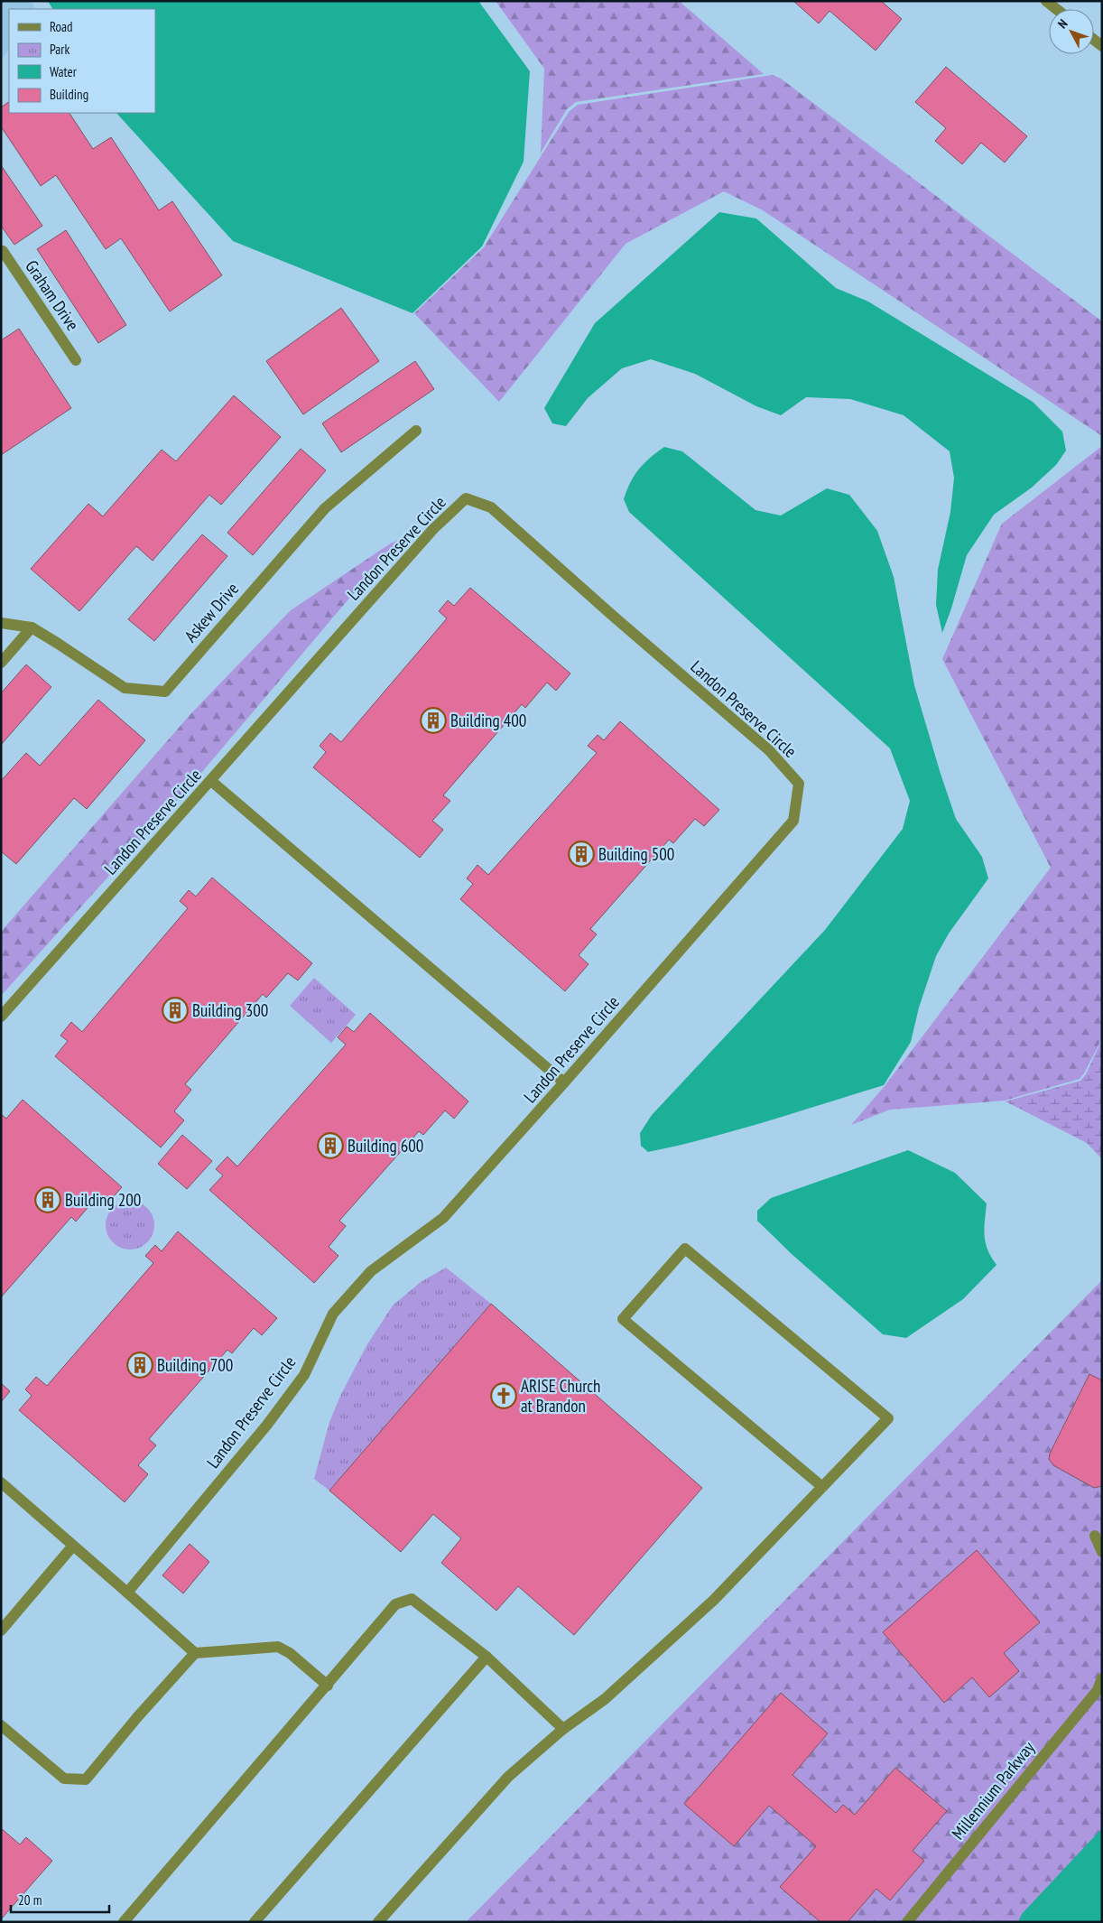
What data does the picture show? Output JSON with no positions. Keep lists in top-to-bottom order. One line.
{"streets":{"street":["Graham Drive","Landon Preserve Circle","Askew Drive","Millennium Parkway"]},"places":{"building":["Building 400","Building 500","Building 300","Building 600","Building 200","Building 700"],"church":["ARISE Church at Brandon"]},"legend":["Road","Park","Water","Building"],"scale_bar":"20 m","north":"top left"}
